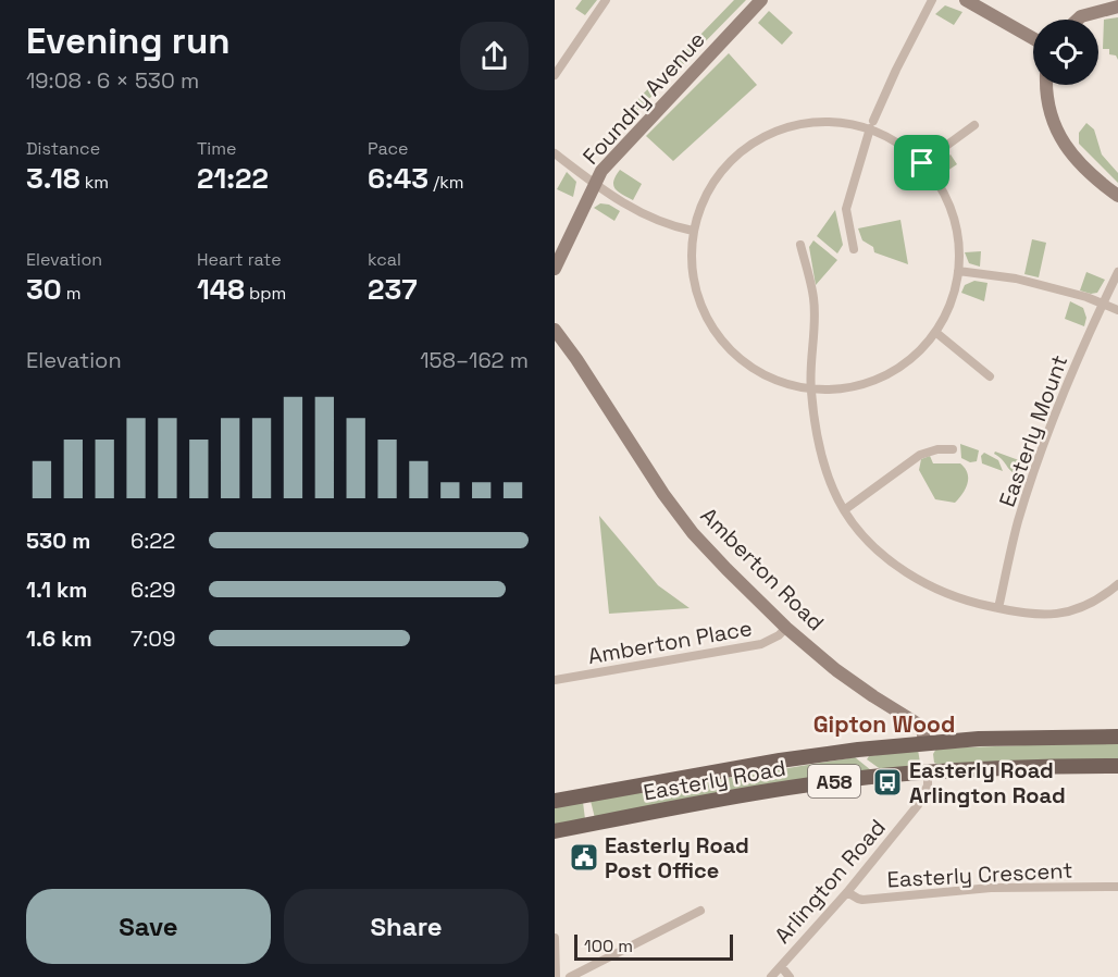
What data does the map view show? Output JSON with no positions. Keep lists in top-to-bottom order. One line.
{"streets":{"main road":["Easterly Road","A58"],"street":["Foundry Avenue","Easterly Mount","Amberton Road","Amberton Place","Easterly Crescent","Arlington Road"]},"crossings":[["Amberton Road","Amberton Place"],["Amberton Road","Easterly Road"],["Easterly Road","Arlington Road"],["Easterly Crescent","Arlington Road"]],"districts":["Gipton Wood"],"places":{"bus stop":["Easterly Road Arlington Road"],"public building":["Easterly Road Post Office"]},"scale_bar":"100 m","page":{"heading":["Evening run","19:08 · 6 × 530 m"],"stats":[["Distance","3.18 km"],["Time","21:22"],["Pace","6:43 /km"],["Elevation","30 m"],["Heart rate","148 bpm"],["kcal","237"]],"chart":["Elevation","158–162 m"],"list":[{"name":"530 m","note":"6:22"},{"name":"1.1 km","note":"6:29"},{"name":"1.6 km","note":"7:09"}],"buttons":["Save","Share"],"scale":"100 m"}}
